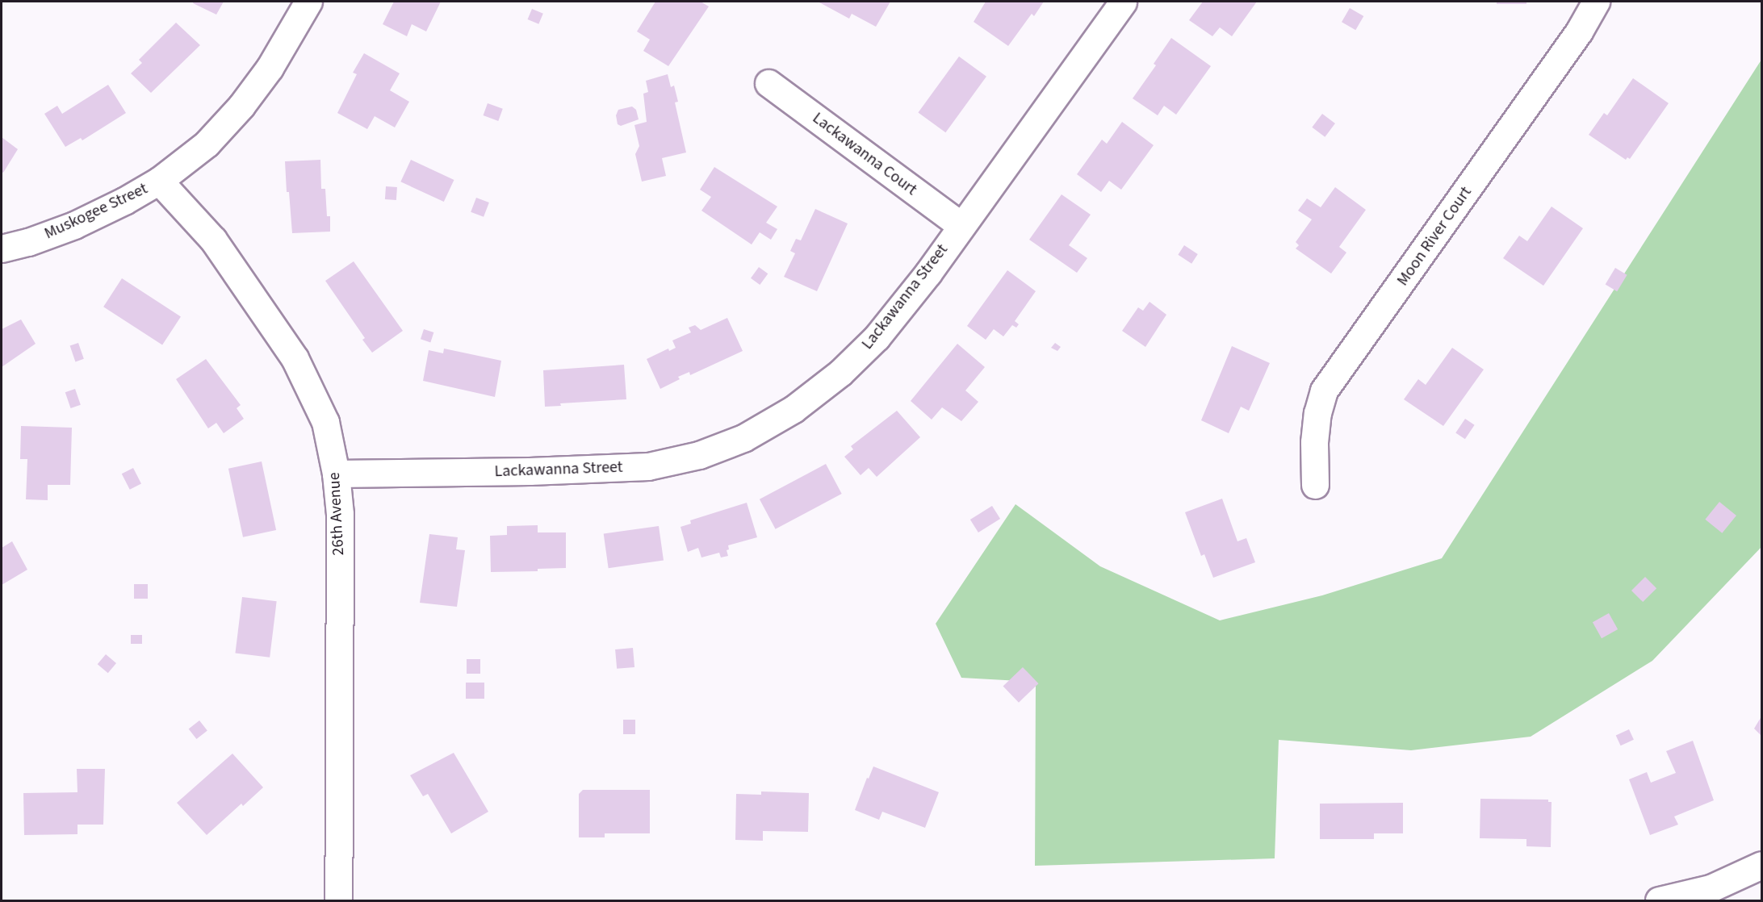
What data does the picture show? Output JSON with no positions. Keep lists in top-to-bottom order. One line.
{"streets":{"street":["Lackawanna Court","Muskogee Street","Moon River Court","Lackawanna Street","26th Avenue"]},"crossings":[["Lackawanna Court","Lackawanna Street"],["Muskogee Street","26th Avenue"],["Lackawanna Street","26th Avenue"]]}
